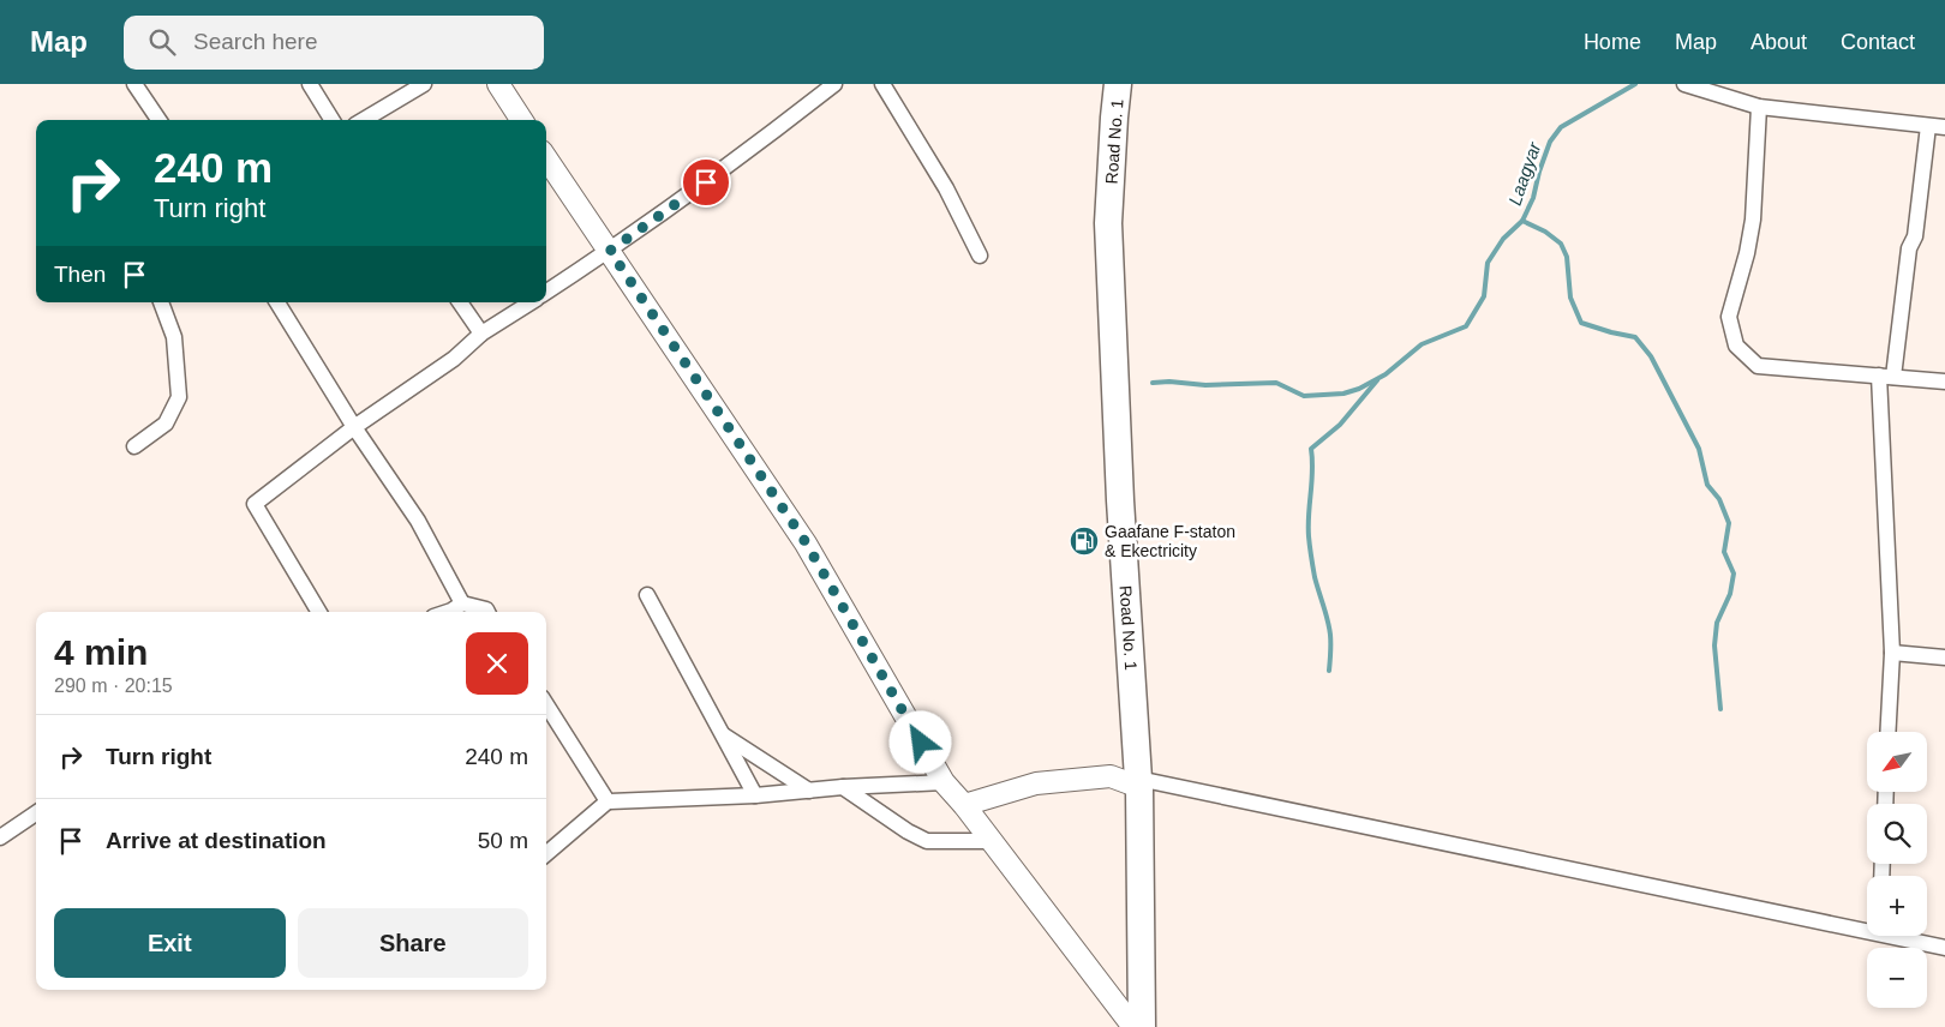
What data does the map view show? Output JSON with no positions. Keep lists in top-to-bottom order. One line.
{"streets":{"highway":["Road No. 1"]},"water":["Laagyar"],"places":{"fuel station":["Gaafane F-staton & Ekectricity"]},"north":"bottom left","page":{"header":"Map","search":"Search here","nav":["Home","Map","About","Contact"],"turn":["240 m","Turn right"],"then":"Then","heading":["4 min","290 m · 20:15"],"list":[{"name":"Turn right","value":"240 m"},{"name":"Arrive at destination","value":"50 m"}],"map_buttons":["+","−"],"buttons":["Exit","Share"]}}
